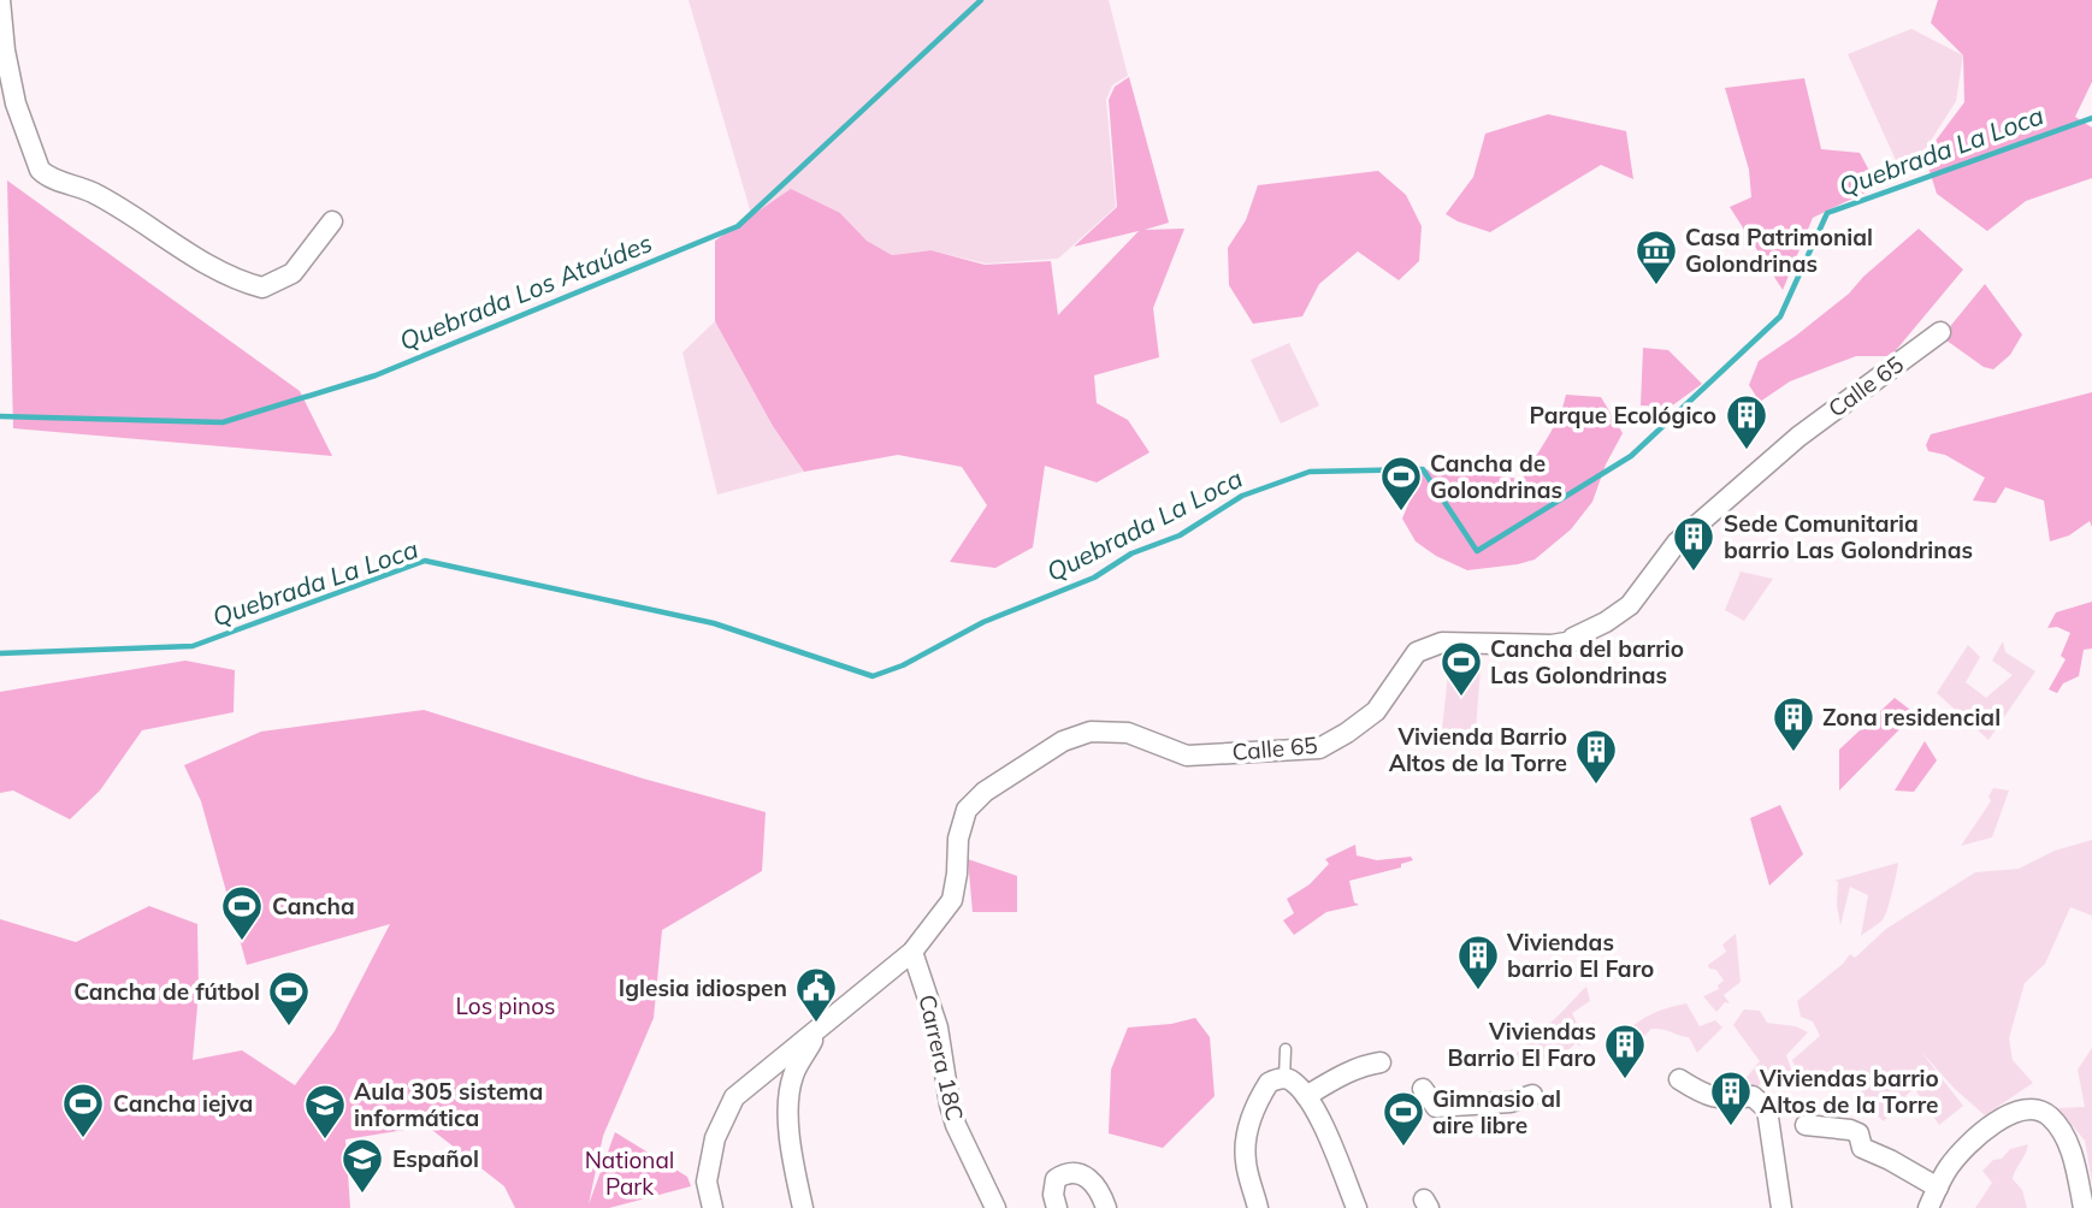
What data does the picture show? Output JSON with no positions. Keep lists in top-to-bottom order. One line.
{"streets":{"street":["Calle 65","Carrera 18C"]},"crossings":[["Calle 65","Carrera 18C"]],"water":["Quebrada La Loca","Quebrada Los Ataúdes"],"parks":["Los pinos","National Park"],"places":{"museum":["Casa Patrimonial Golondrinas"],"building":["Parque Ecológico","Sede Comunitaria barrio Las Golondrinas","Zona residencial","Vivienda Barrio Altos de la Torre","Viviendas barrio El Faro","Viviendas Barrio El Faro","Viviendas barrio Altos de la Torre"],"sports":["Cancha de Golondrinas","Cancha del barrio Las Golondrinas","Cancha","Cancha de fútbol","Cancha iejva","Gimnasio al aire libre"],"public building":["Iglesia idiospen"],"school or university":["Aula 305 sistema informática","Español"]}}
